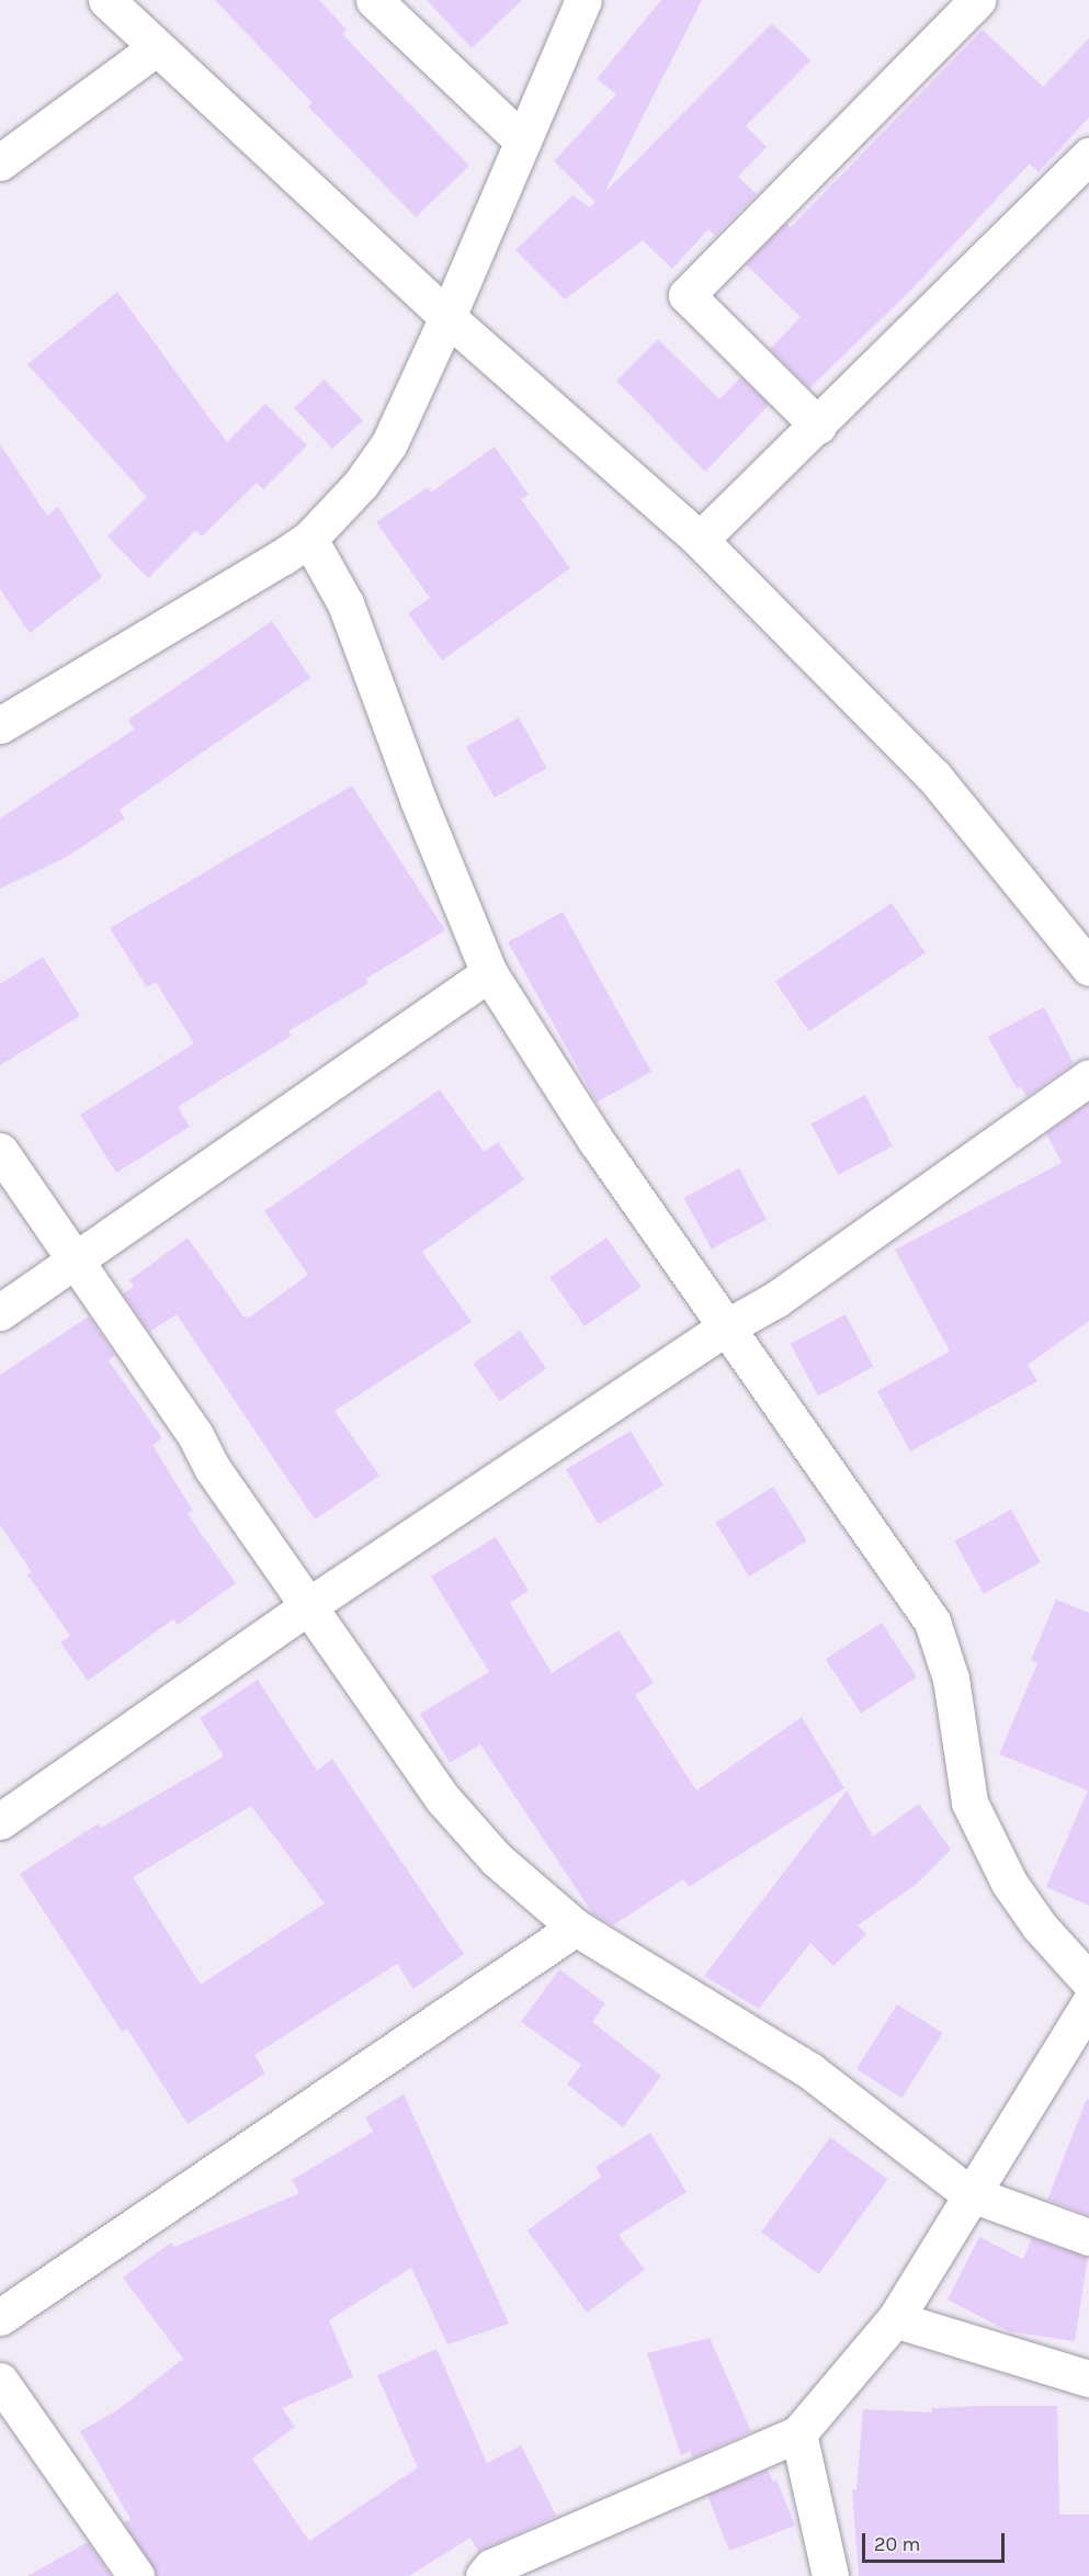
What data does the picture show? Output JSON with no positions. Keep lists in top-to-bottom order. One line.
{"scale_bar":"20 m"}
